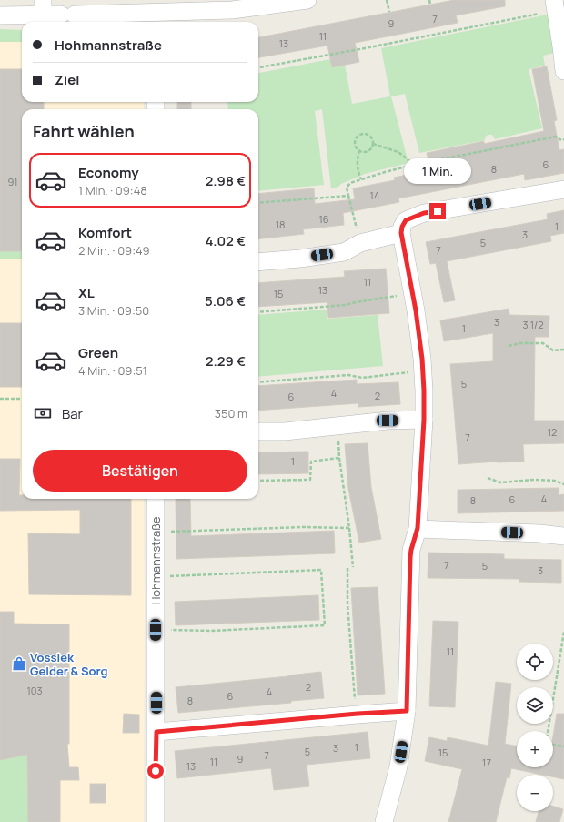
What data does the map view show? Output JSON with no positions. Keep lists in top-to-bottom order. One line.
{"streets":{"street":["Hohmannstraße"]},"places":{"shop":["Vossiek Gelder & Sorg"]},"house_numbers":["7","9","11","13","6","8","91","14","16","18","1","3","5","7","11","13","15","3","3 1/2","1","5","4","2","6","12","7","1","4","6","8","7","5","3","11","2","103","4","6","8","1","3","5","15","7","9","11","17","13"],"page":{"banner":["Hohmannstraße","Ziel"],"heading":"Fahrt wählen","list":[{"name":"Economy","note":"1 Min. · 09:48","value":"2.98 €"},{"name":"Komfort","note":"2 Min. · 09:49","value":"4.02 €"},{"name":"XL","note":"3 Min. · 09:50","value":"5.06 €"},{"name":"Green","note":"4 Min. · 09:51","value":"2.29 €"}],"bubble":"1 Min.","pay":["Bar","350 m"],"buttons":"Bestätigen","map_buttons":["+","−"]}}
